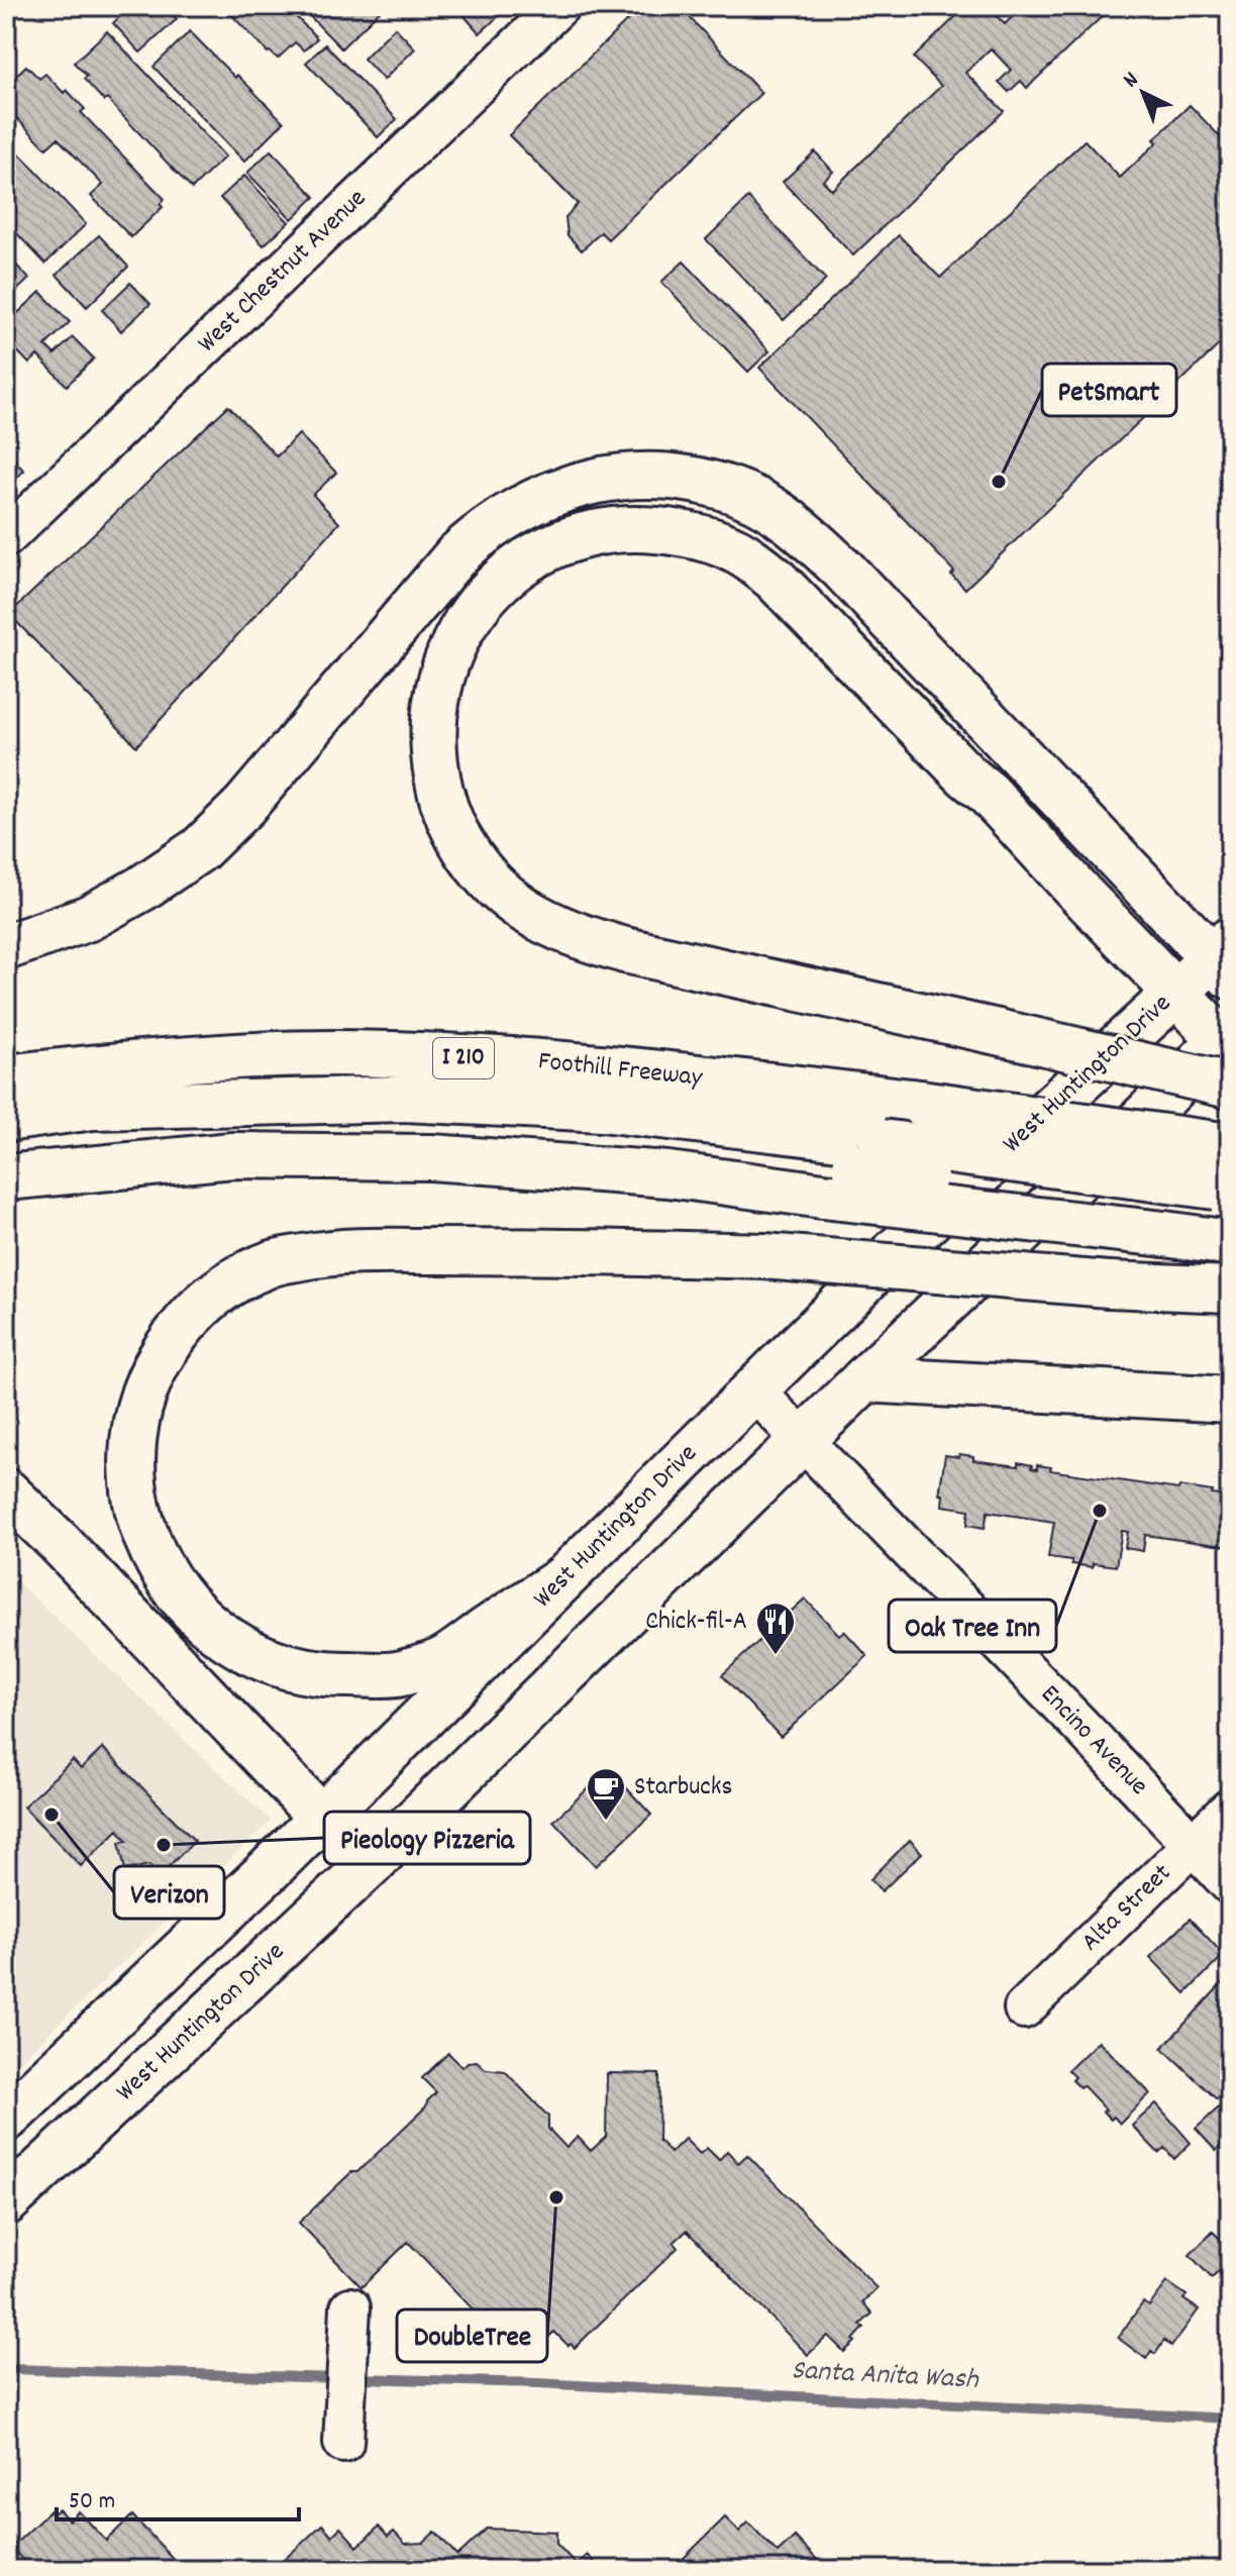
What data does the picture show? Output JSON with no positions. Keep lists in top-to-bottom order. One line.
{"streets":{"main road":["I 210","Foothill Freeway","West Huntington Drive"],"street":["West Chestnut Avenue","Encino Avenue","Alta Street"]},"crossings":[["West Huntington Drive","Encino Avenue"],["Encino Avenue","Alta Street"]],"water":["Santa Anita Wash"],"places":{"other":["PetSmart","Oak Tree Inn","Verizon","Pieology Pizzeria","DoubleTree"],"restaurant":["Chick-fil-A"],"cafe":["Starbucks"]},"scale_bar":"50 m","north":"top left"}
